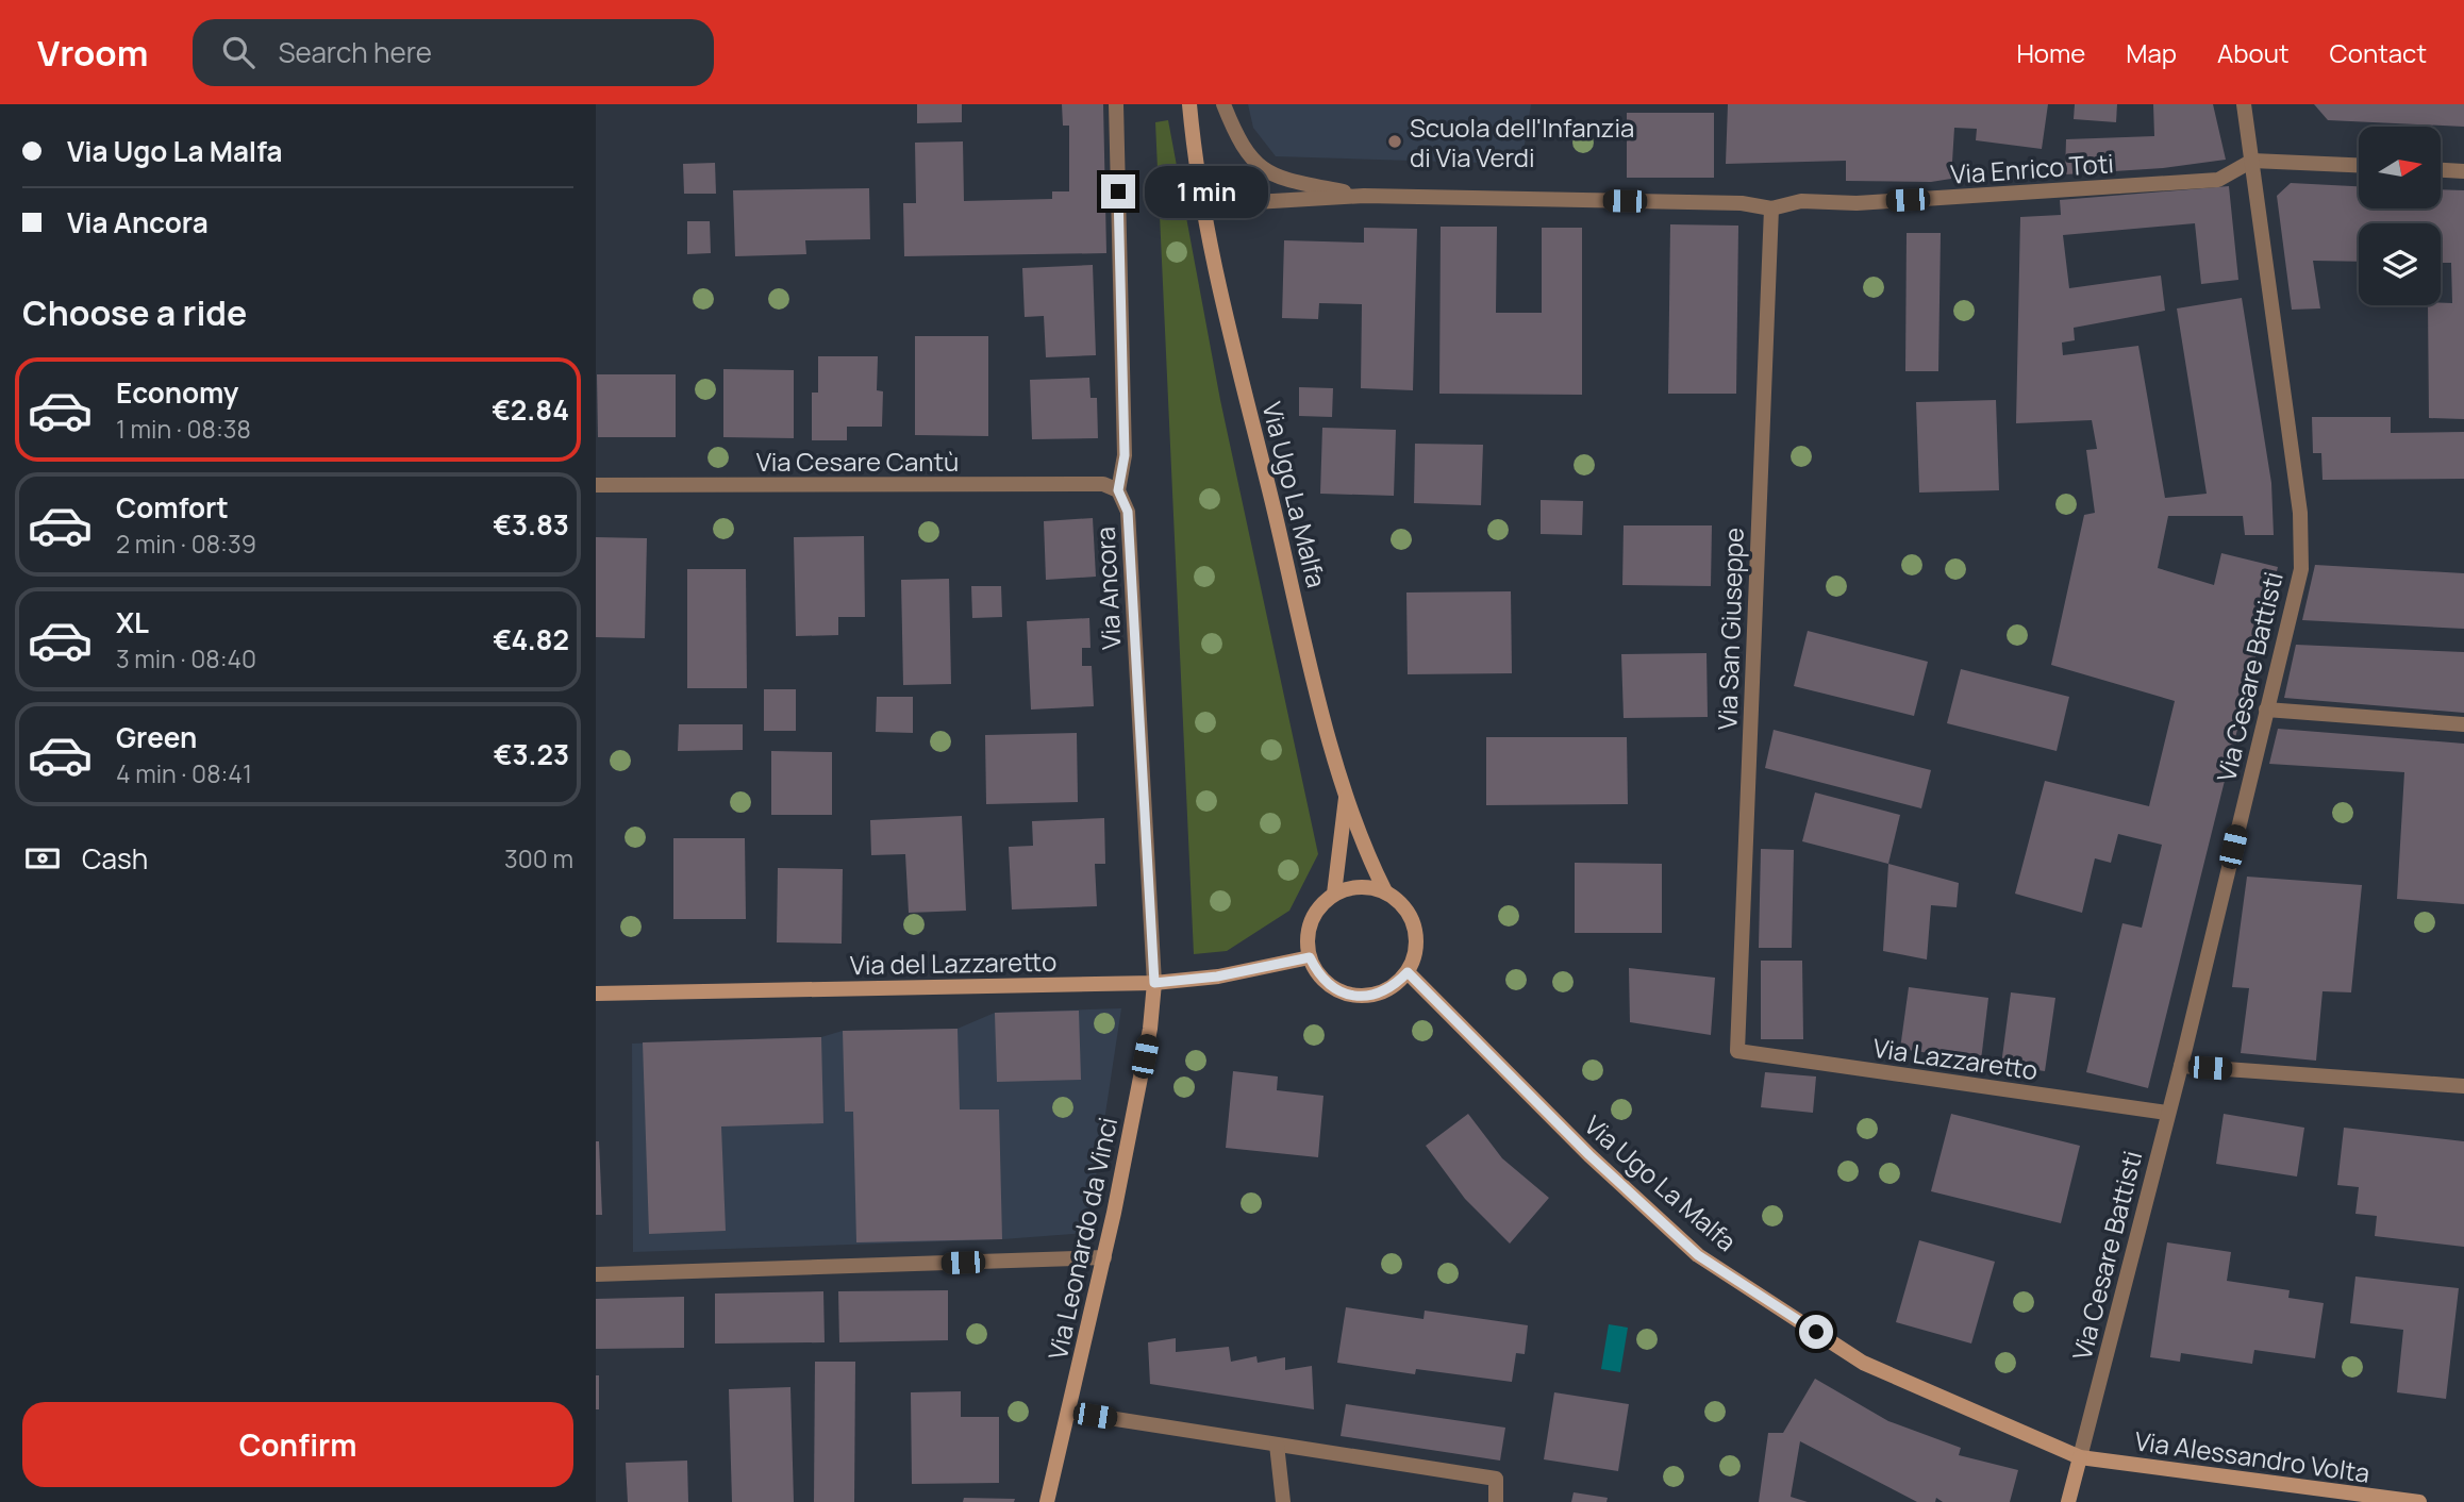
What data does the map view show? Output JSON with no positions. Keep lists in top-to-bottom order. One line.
{"streets":{"street":["Via Enrico Toti","Via Cesare Cantù","Via Ugo La Malfa","Via Ancora","Via San Giuseppe","Via Cesare Battisti","Via del Lazzaretto","Via Lazzaretto","Via Leonardo da Vinci","Via Alessandro Volta"]},"crossings":[["Via Enrico Toti","Via Ugo La Malfa"],["Via Enrico Toti","Via San Giuseppe"],["Via Enrico Toti","Via Cesare Battisti"],["Via Cesare Cantù","Via Ancora"],["Via Ugo La Malfa","Via Cesare Battisti"],["Via Ugo La Malfa","Via del Lazzaretto"],["Via Ugo La Malfa","Via Alessandro Volta"],["Via Ancora","Via del Lazzaretto"],["Via Ancora","Via Leonardo da Vinci"],["Via San Giuseppe","Via Lazzaretto"],["Via Cesare Battisti","Via Lazzaretto"],["Via Cesare Battisti","Via Alessandro Volta"],["Via del Lazzaretto","Via Leonardo da Vinci"]],"places":["Scuola dell'Infanzia di Via Verdi"],"north":"right","page":{"header":"Vroom","search":"Search here","nav":["Home","Map","About","Contact"],"banner":["Via Ugo La Malfa","Via Ancora"],"bubble":"1 min","heading":"Choose a ride","list":[{"name":"Economy","note":"1 min · 08:38","value":"€2.84"},{"name":"Comfort","note":"2 min · 08:39","value":"€3.83"},{"name":"XL","note":"3 min · 08:40","value":"€4.82"},{"name":"Green","note":"4 min · 08:41","value":"€3.23"}],"pay":["Cash","300 m"],"buttons":"Confirm"}}
